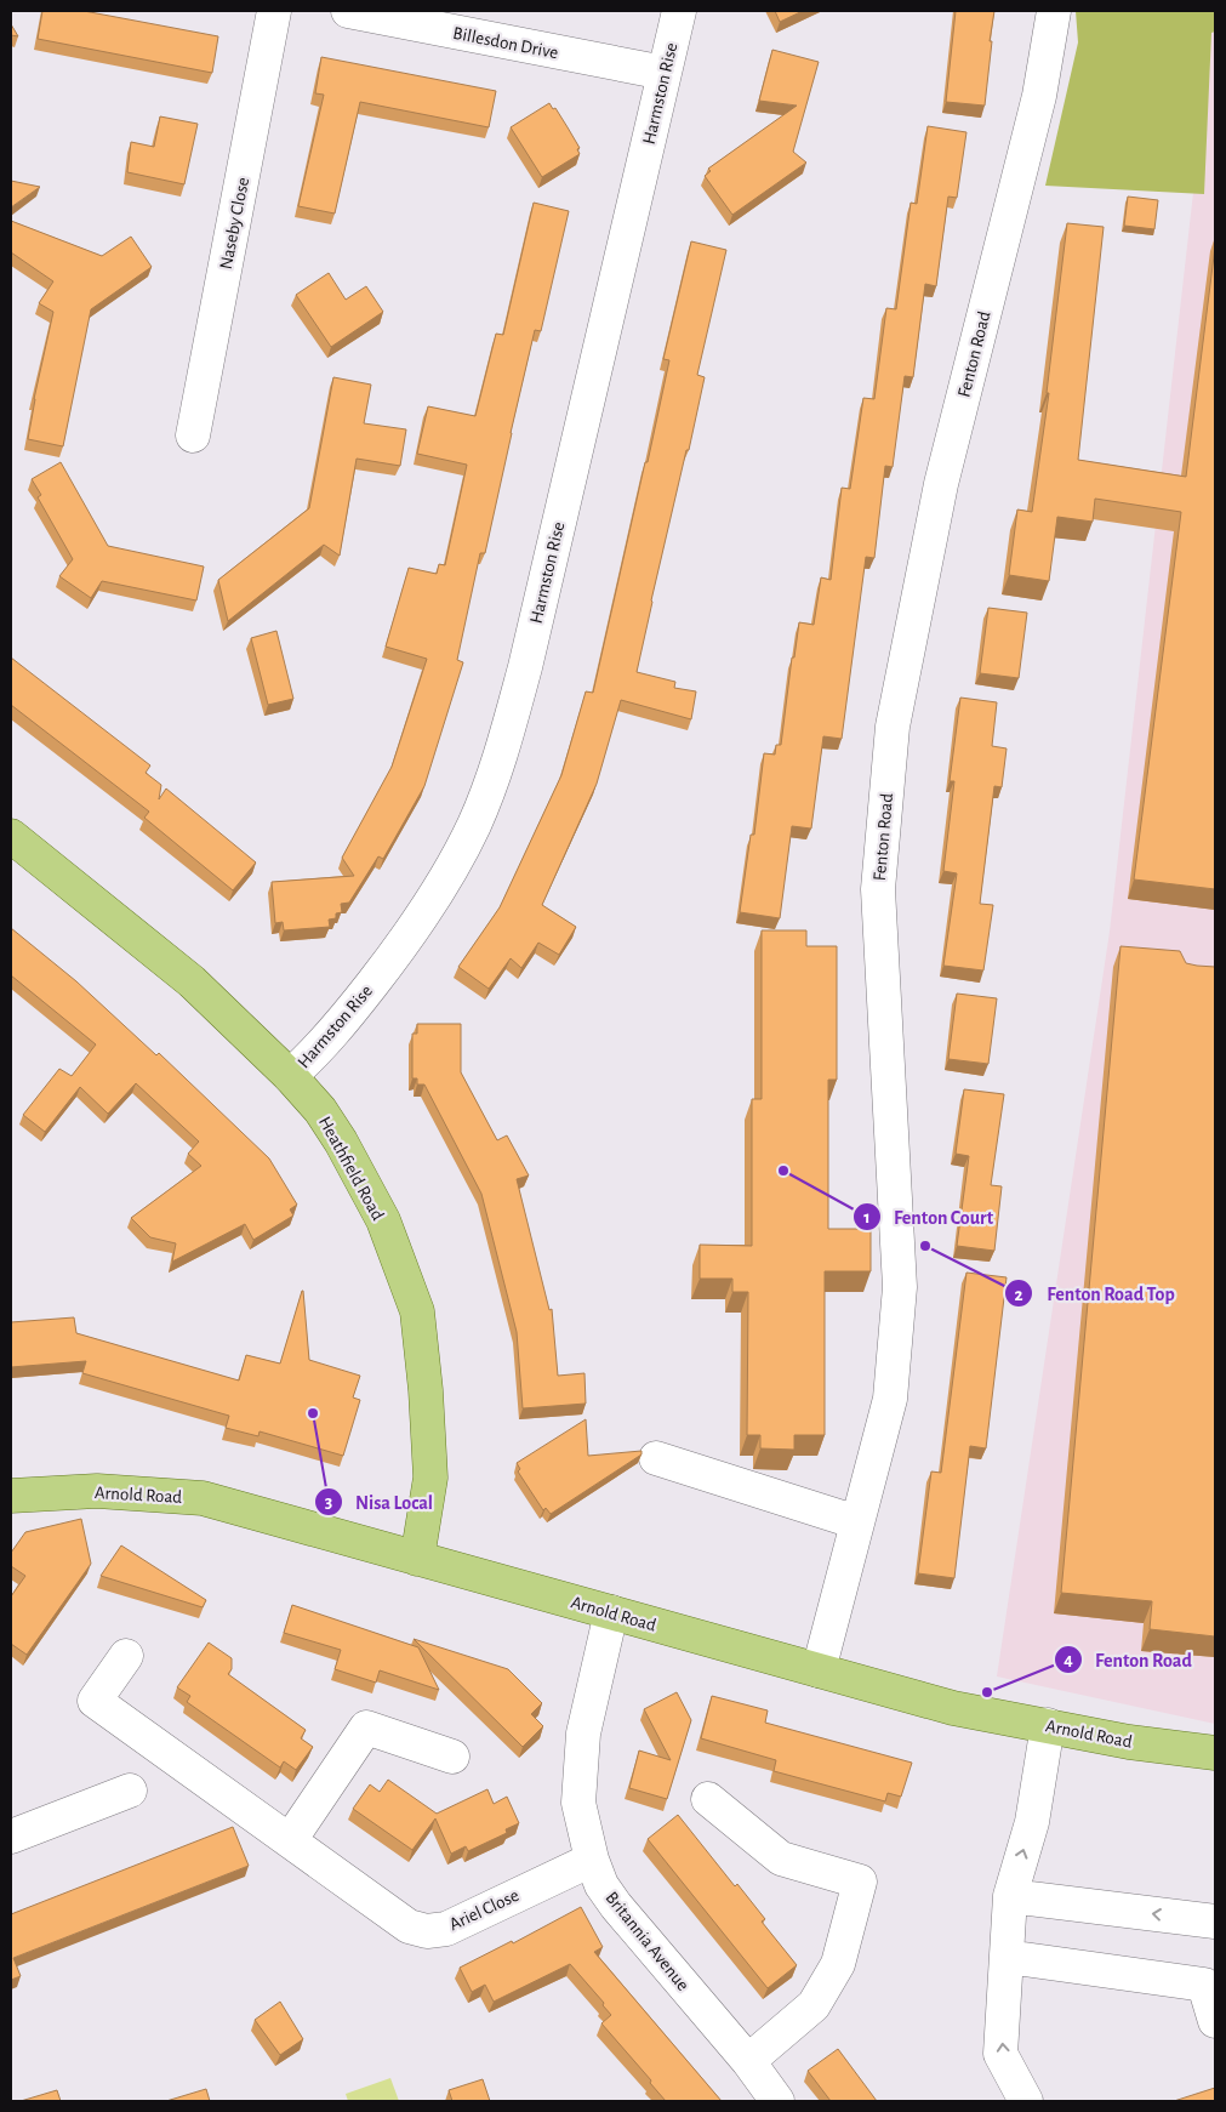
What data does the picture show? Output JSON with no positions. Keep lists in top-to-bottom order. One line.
{"streets":{"main road":["Heathfield Road","Arnold Road"],"street":["Billesdon Drive","Harmston Rise","Naseby Close","Fenton Road","Ariel Close","Britannia Avenue"]},"crossings":[["Billesdon Drive","Harmston Rise"],["Harmston Rise","Heathfield Road"],["Fenton Road","Arnold Road"],["Heathfield Road","Arnold Road"],["Arnold Road","Britannia Avenue"],["Ariel Close","Britannia Avenue"]],"places":["Fenton Court","Fenton Road Top","Nisa Local","Fenton Road"]}
